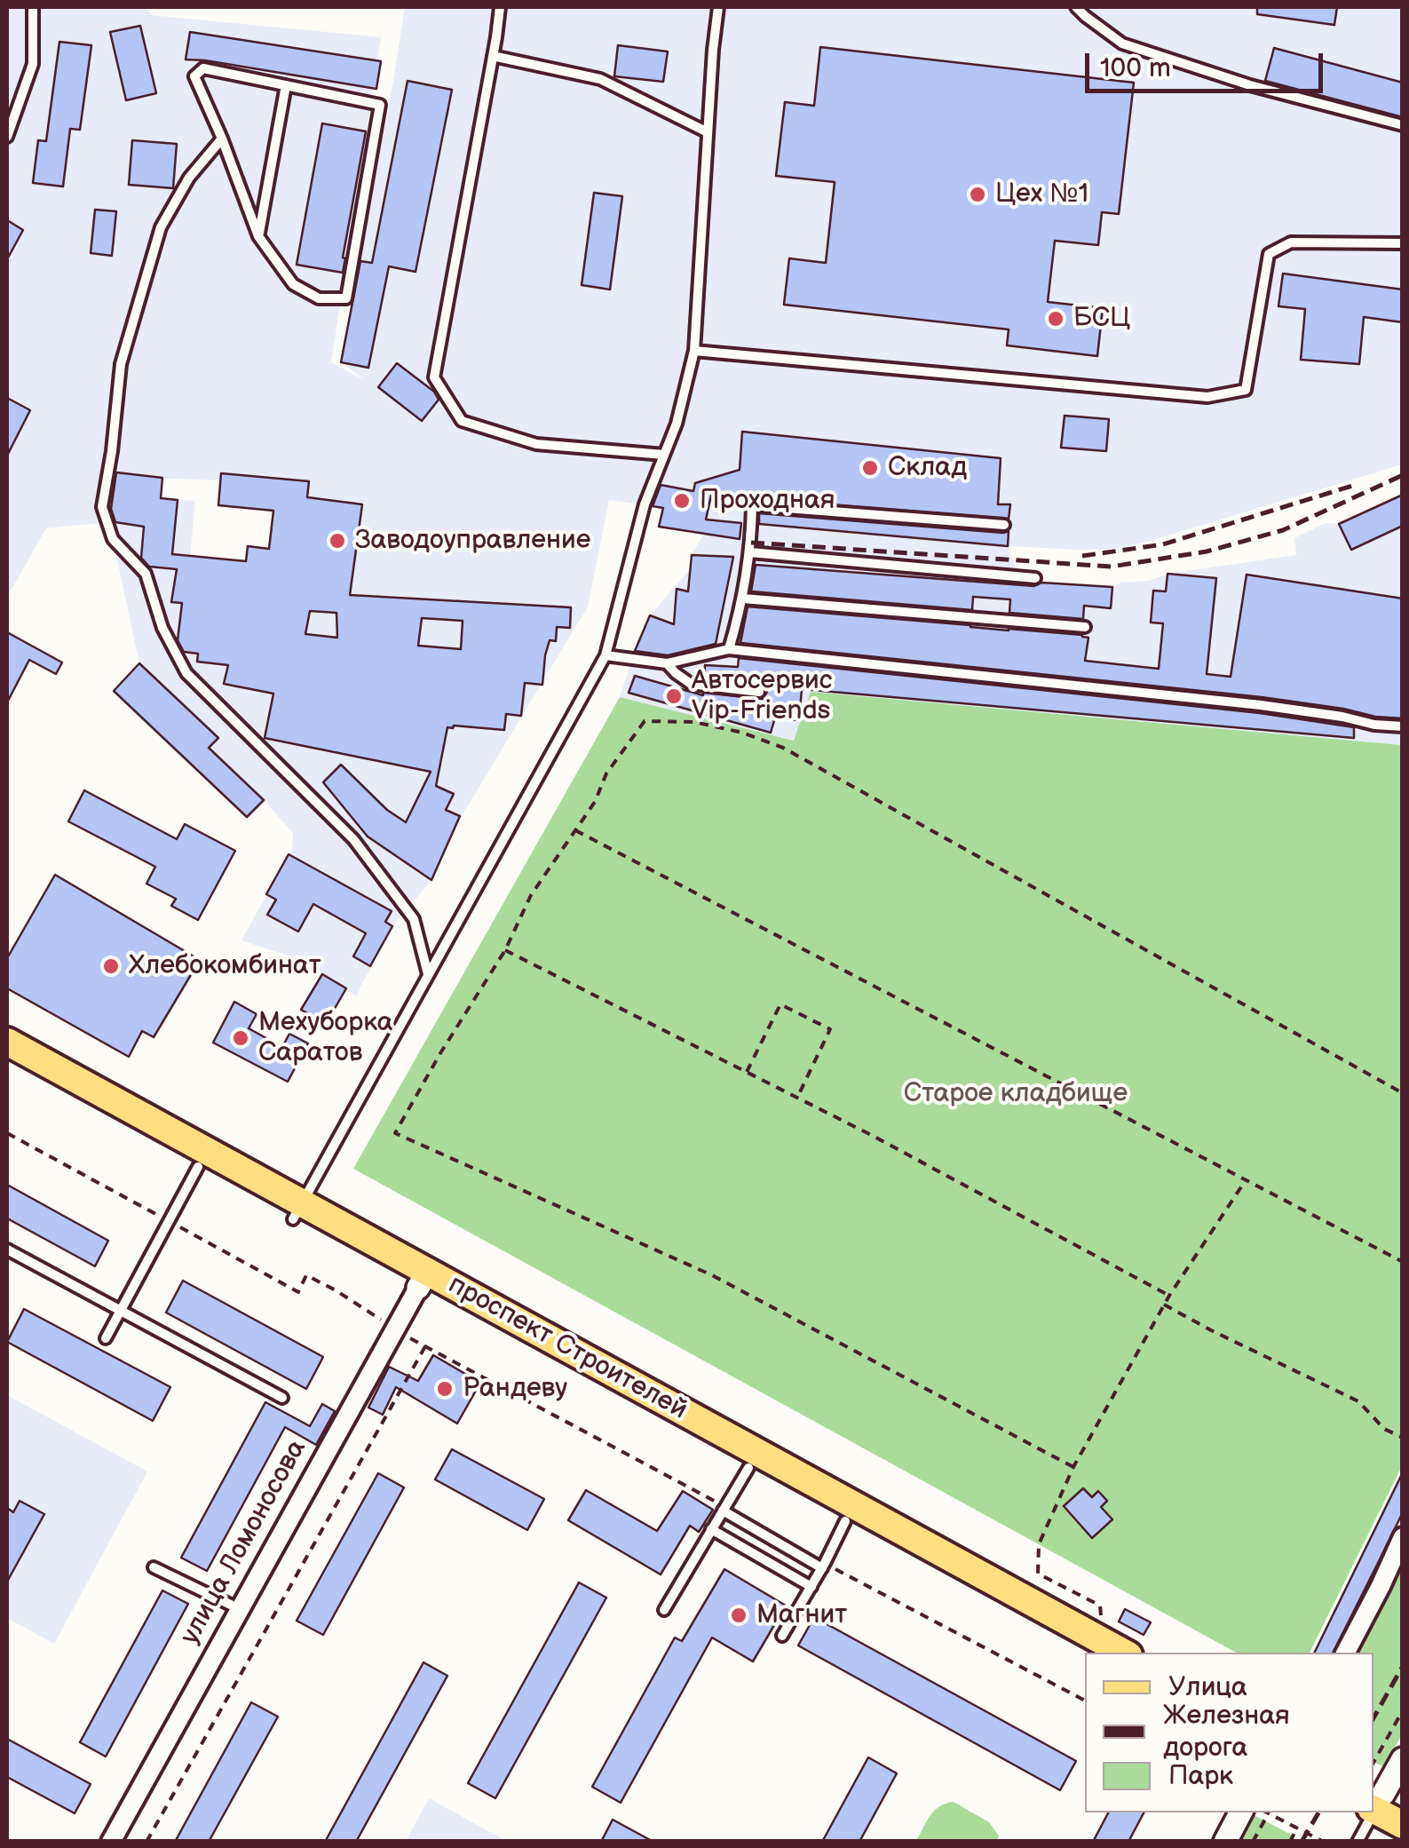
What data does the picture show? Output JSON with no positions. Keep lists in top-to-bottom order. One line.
{"streets":{"main road":["проспект Строителей"],"street":["улица Ломоносова"]},"crossings":[["проспект Строителей","улица Ломоносова"]],"parks":["Старое кладбище"],"places":["Цех №1","БСЦ","Склад","Проходная","Заводоуправление","Автосервис Vip-Friends","Хлебокомбинат","Мехуборка Саратов","Рандеву","Магнит"],"legend":["Улица","Железная дорога","Парк"],"scale_bar":"100 m"}
